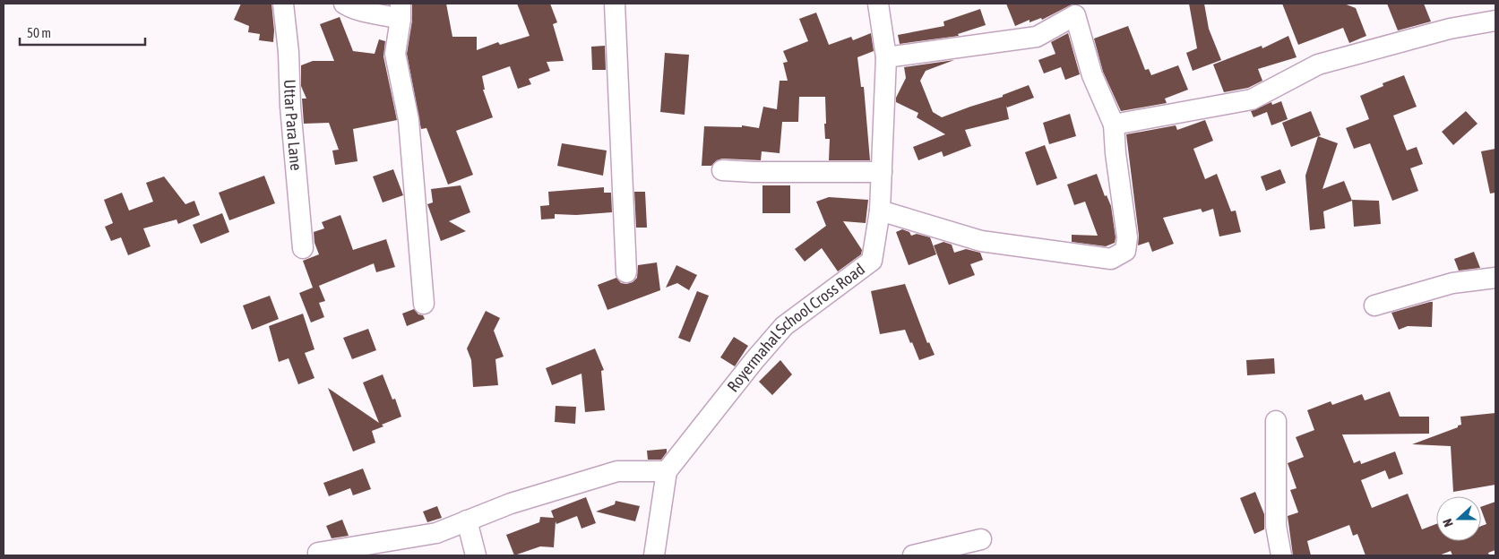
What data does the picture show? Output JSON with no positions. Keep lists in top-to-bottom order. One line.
{"streets":{"street":["Uttar Para Lane","Royermahal School Cross Road"]},"scale_bar":"50 m","north":"left"}
